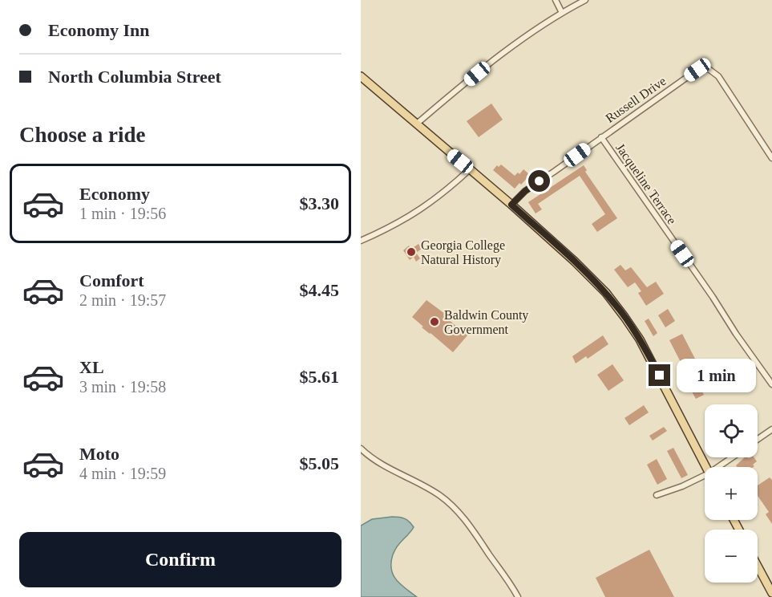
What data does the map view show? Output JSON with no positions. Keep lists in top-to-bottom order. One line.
{"streets":{"street":["Russell Drive","Jacqueline Terrace"]},"crossings":[["Russell Drive","Jacqueline Terrace"]],"places":["Georgia College Natural History","Baldwin County Government"],"page":{"banner":["Economy Inn","North Columbia Street"],"heading":"Choose a ride","list":[{"name":"Economy","note":"1 min · 19:56","value":"$3.30"},{"name":"Comfort","note":"2 min · 19:57","value":"$4.45"},{"name":"XL","note":"3 min · 19:58","value":"$5.61"},{"name":"Moto","note":"4 min · 19:59","value":"$5.05"}],"bubble":"1 min","map_buttons":["+","−"],"buttons":"Confirm"}}
